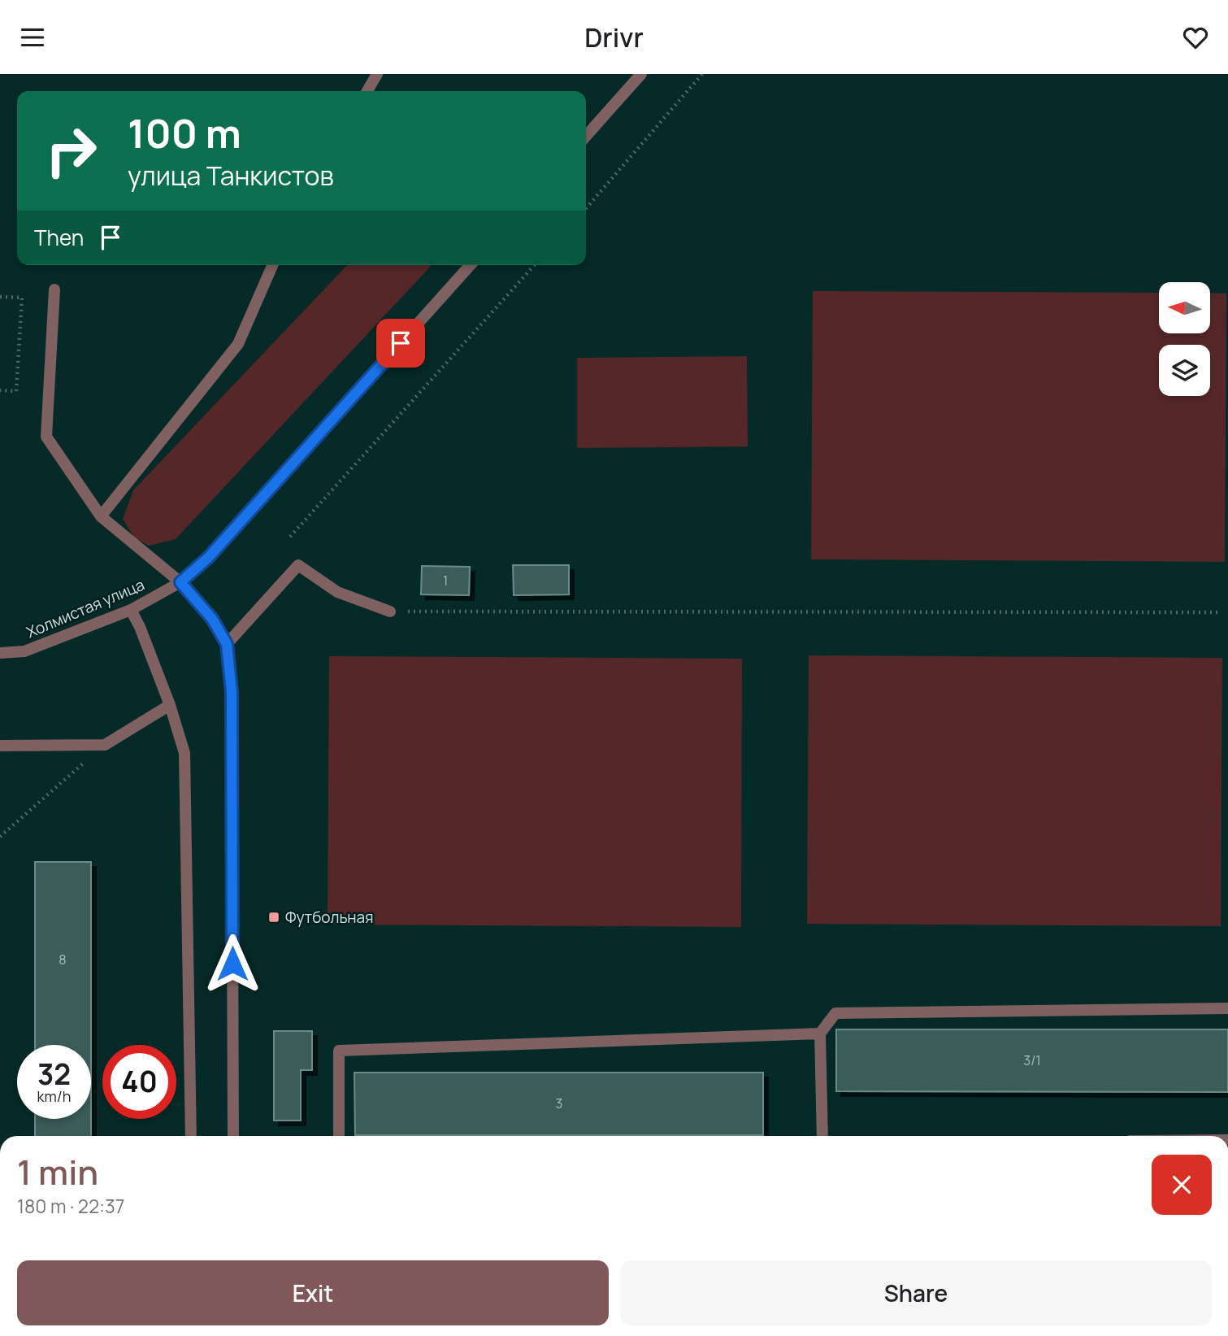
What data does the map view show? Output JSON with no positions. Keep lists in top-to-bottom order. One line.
{"streets":{"street":["Холмистая улица"]},"places":{"transit":["Футбольная"]},"house_numbers":["1","8","3/1","3"],"north":"left","page":{"header":"Drivr","turn":["100 m","улица Танкистов"],"then":"Then","speed":"32 km/h","limit":"40","heading":["1 min","180 m · 22:37"],"buttons":["Exit","Share"]}}
